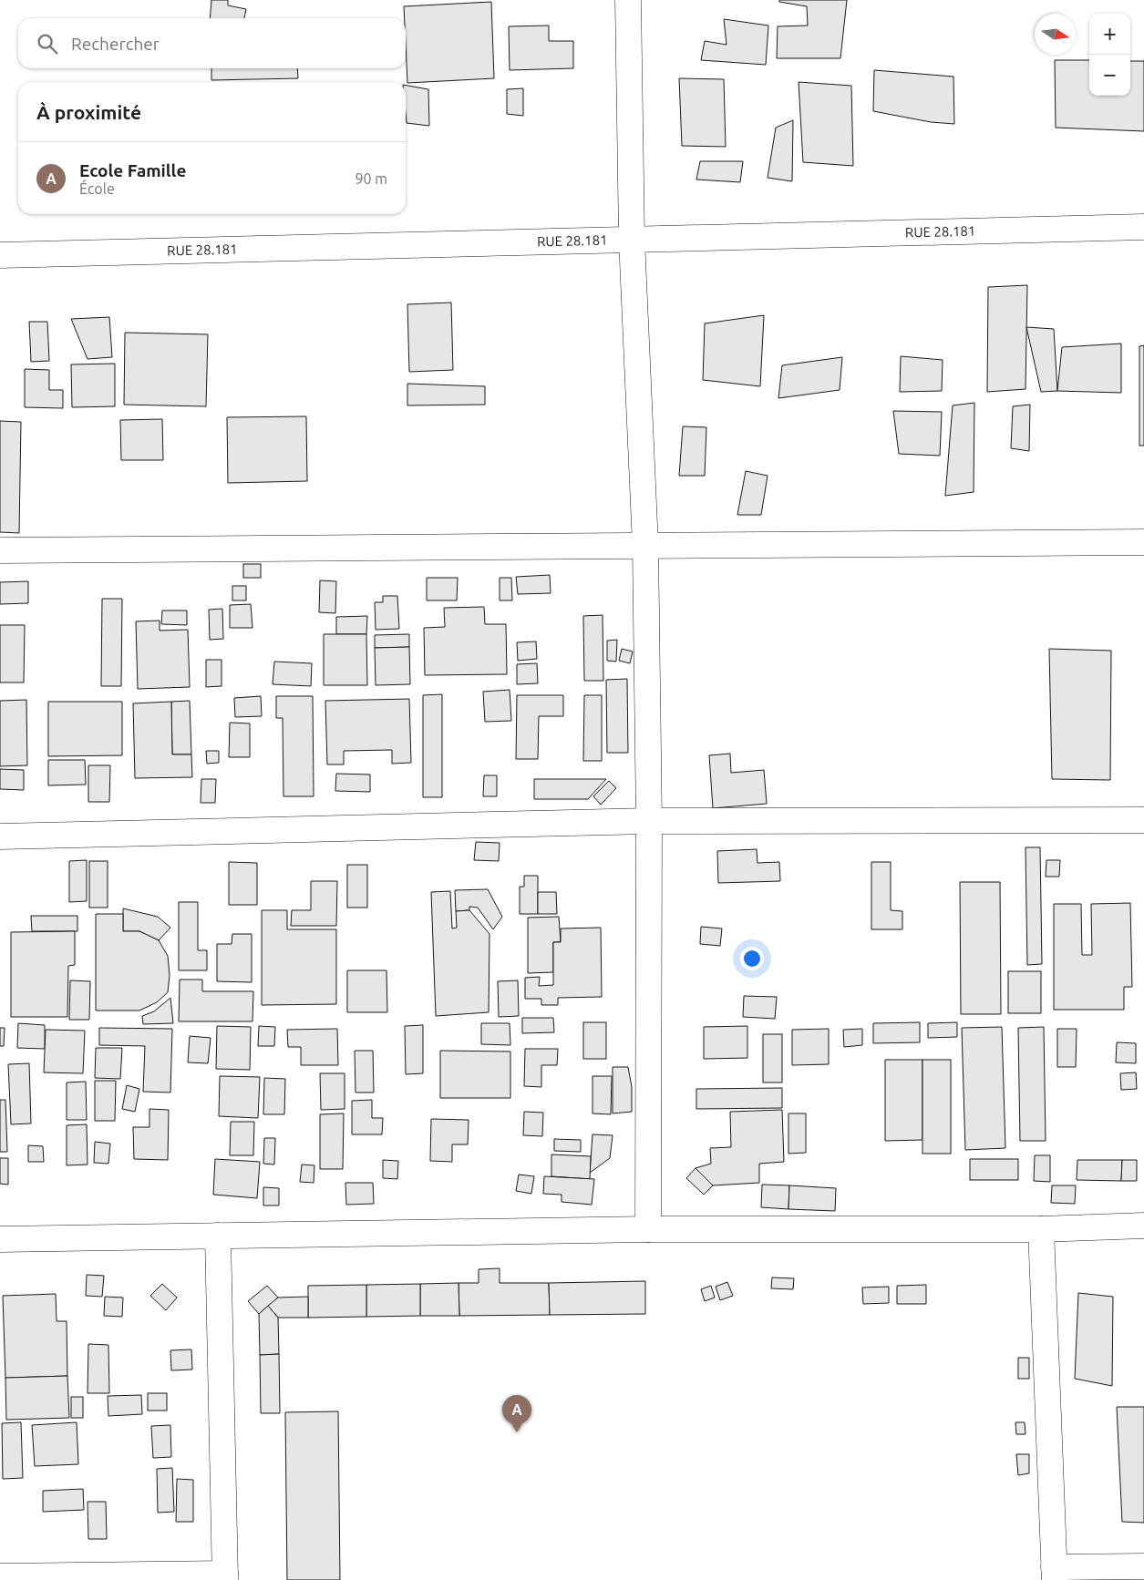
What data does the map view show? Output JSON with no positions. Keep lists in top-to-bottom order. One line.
{"streets":{"street":["RUE 28.181"]},"north":"right","page":{"map_buttons":["+","−"],"search":"Rechercher","heading":"À proximité","list":[{"mark":"A","name":"Ecole Famille","note":"École","value":"90 m"}],"pins":"A"}}
